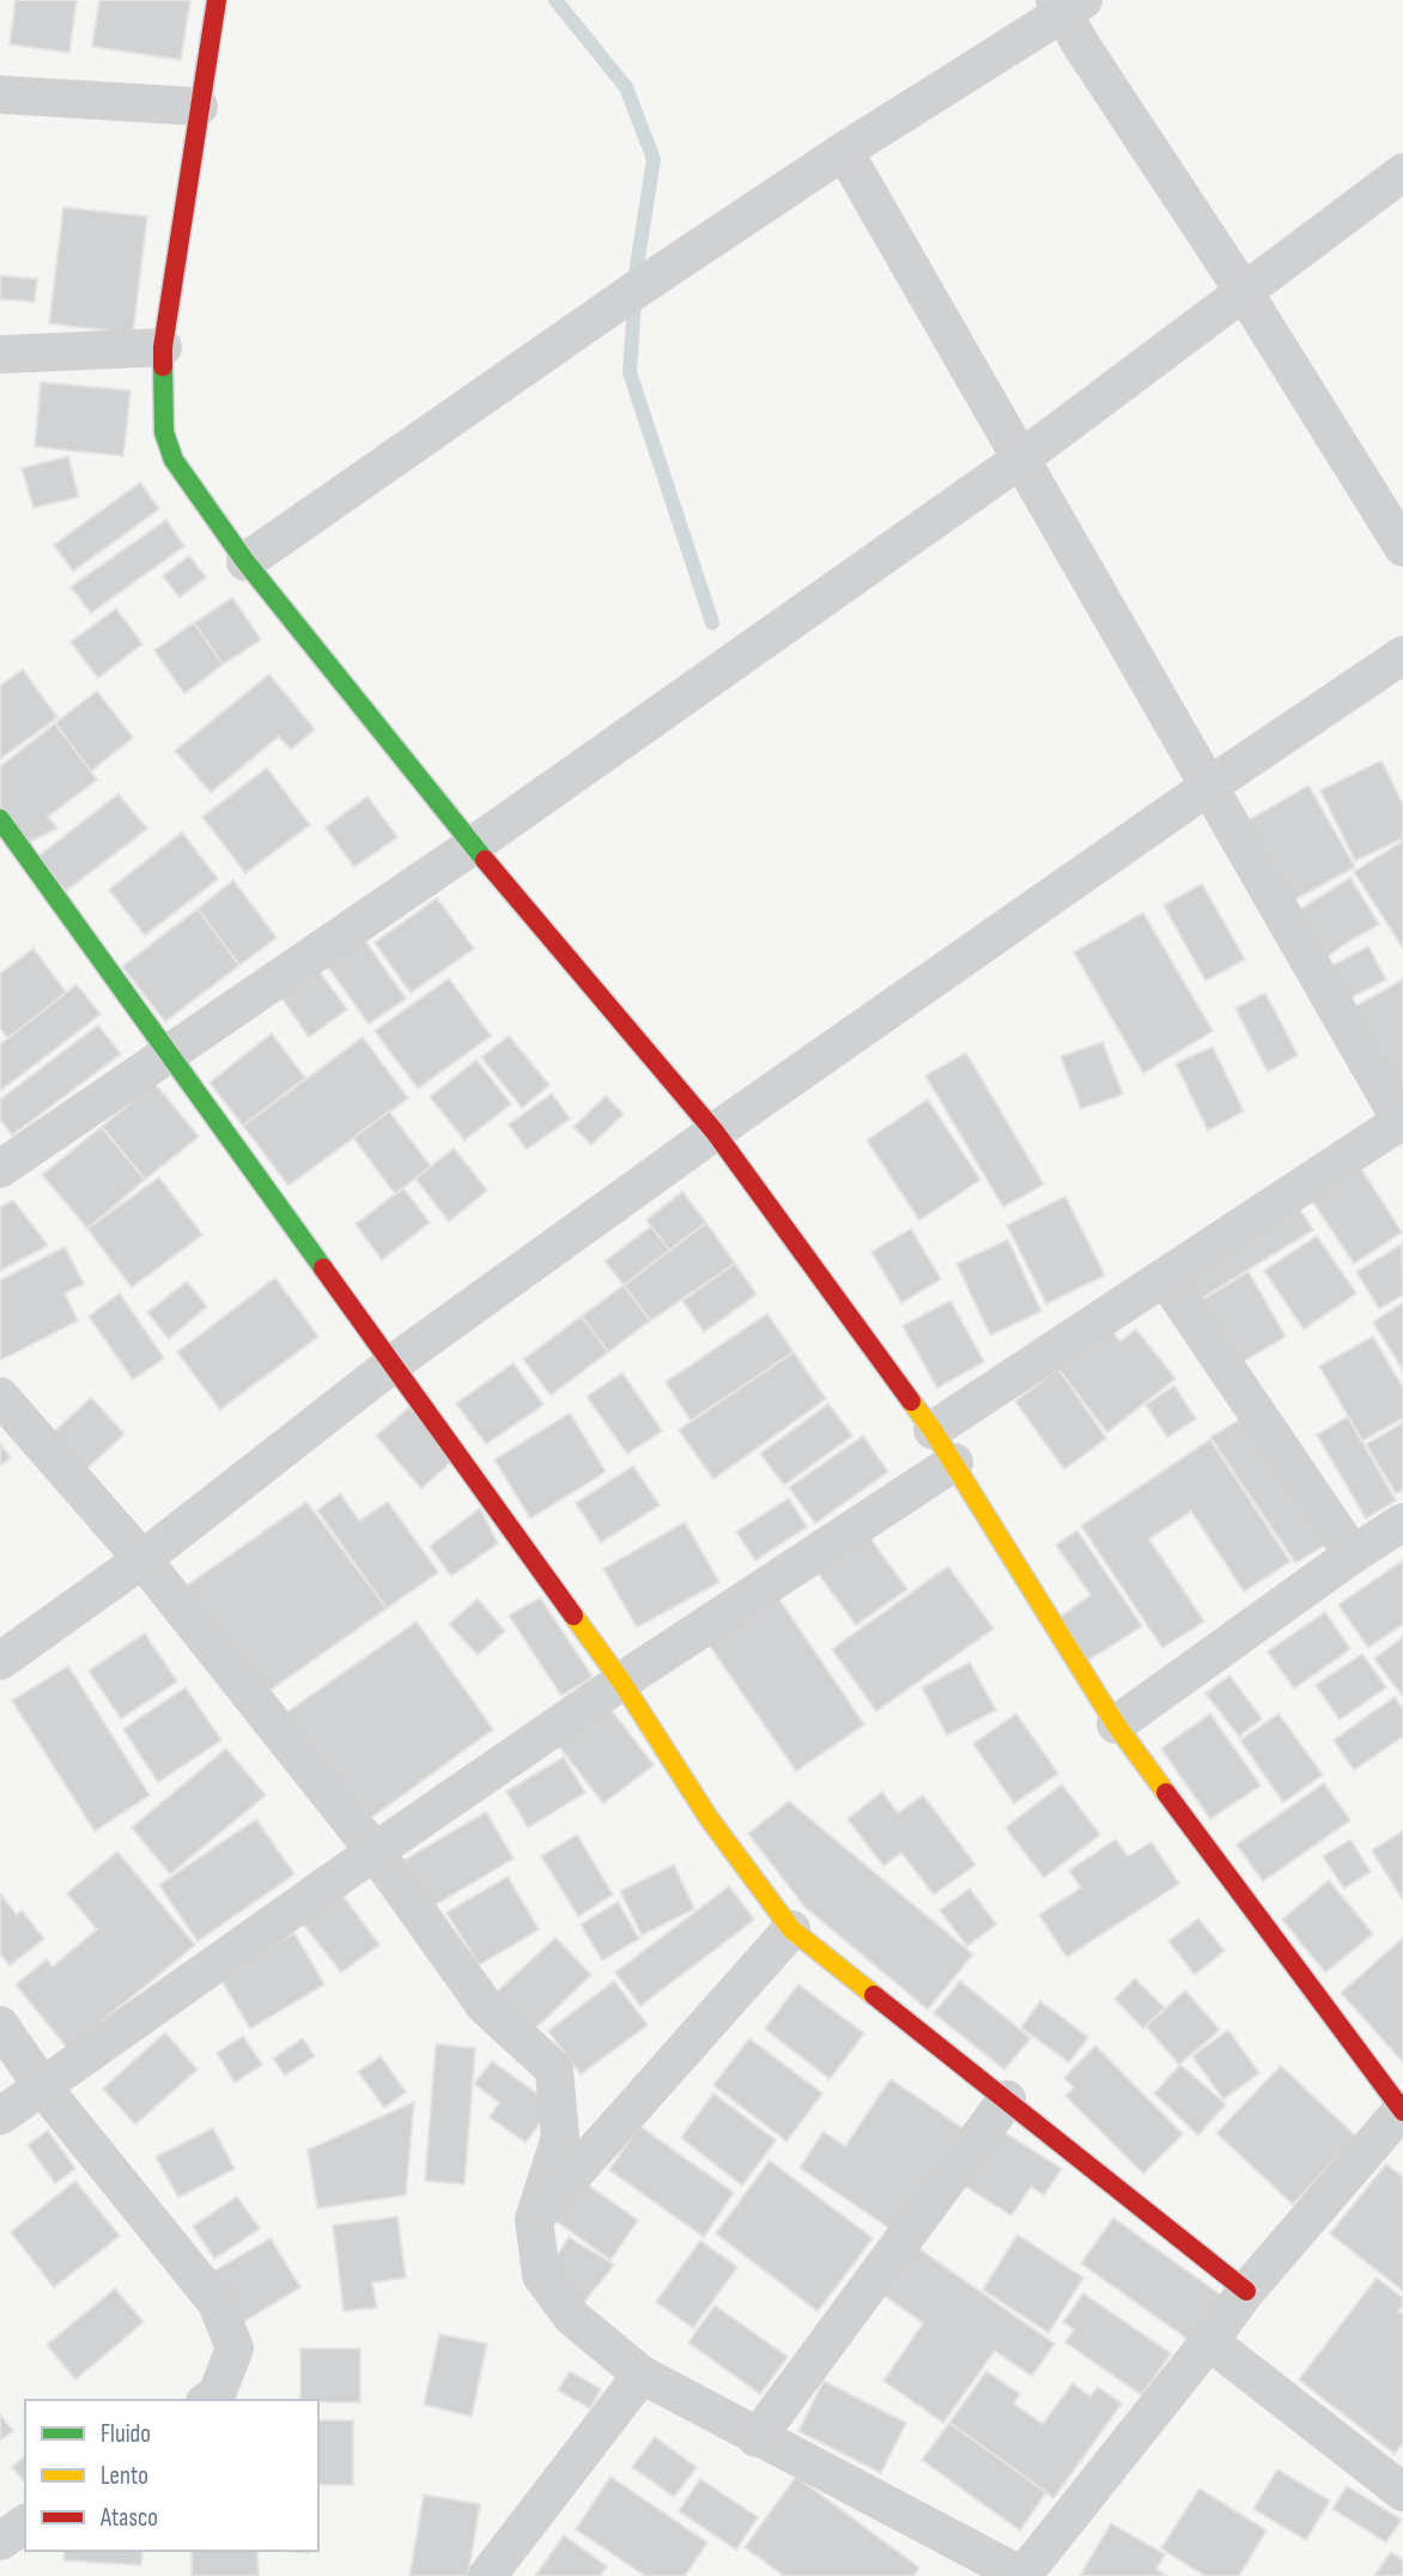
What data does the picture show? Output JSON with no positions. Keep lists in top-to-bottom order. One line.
{"legend":["Fluido","Lento","Atasco"]}
